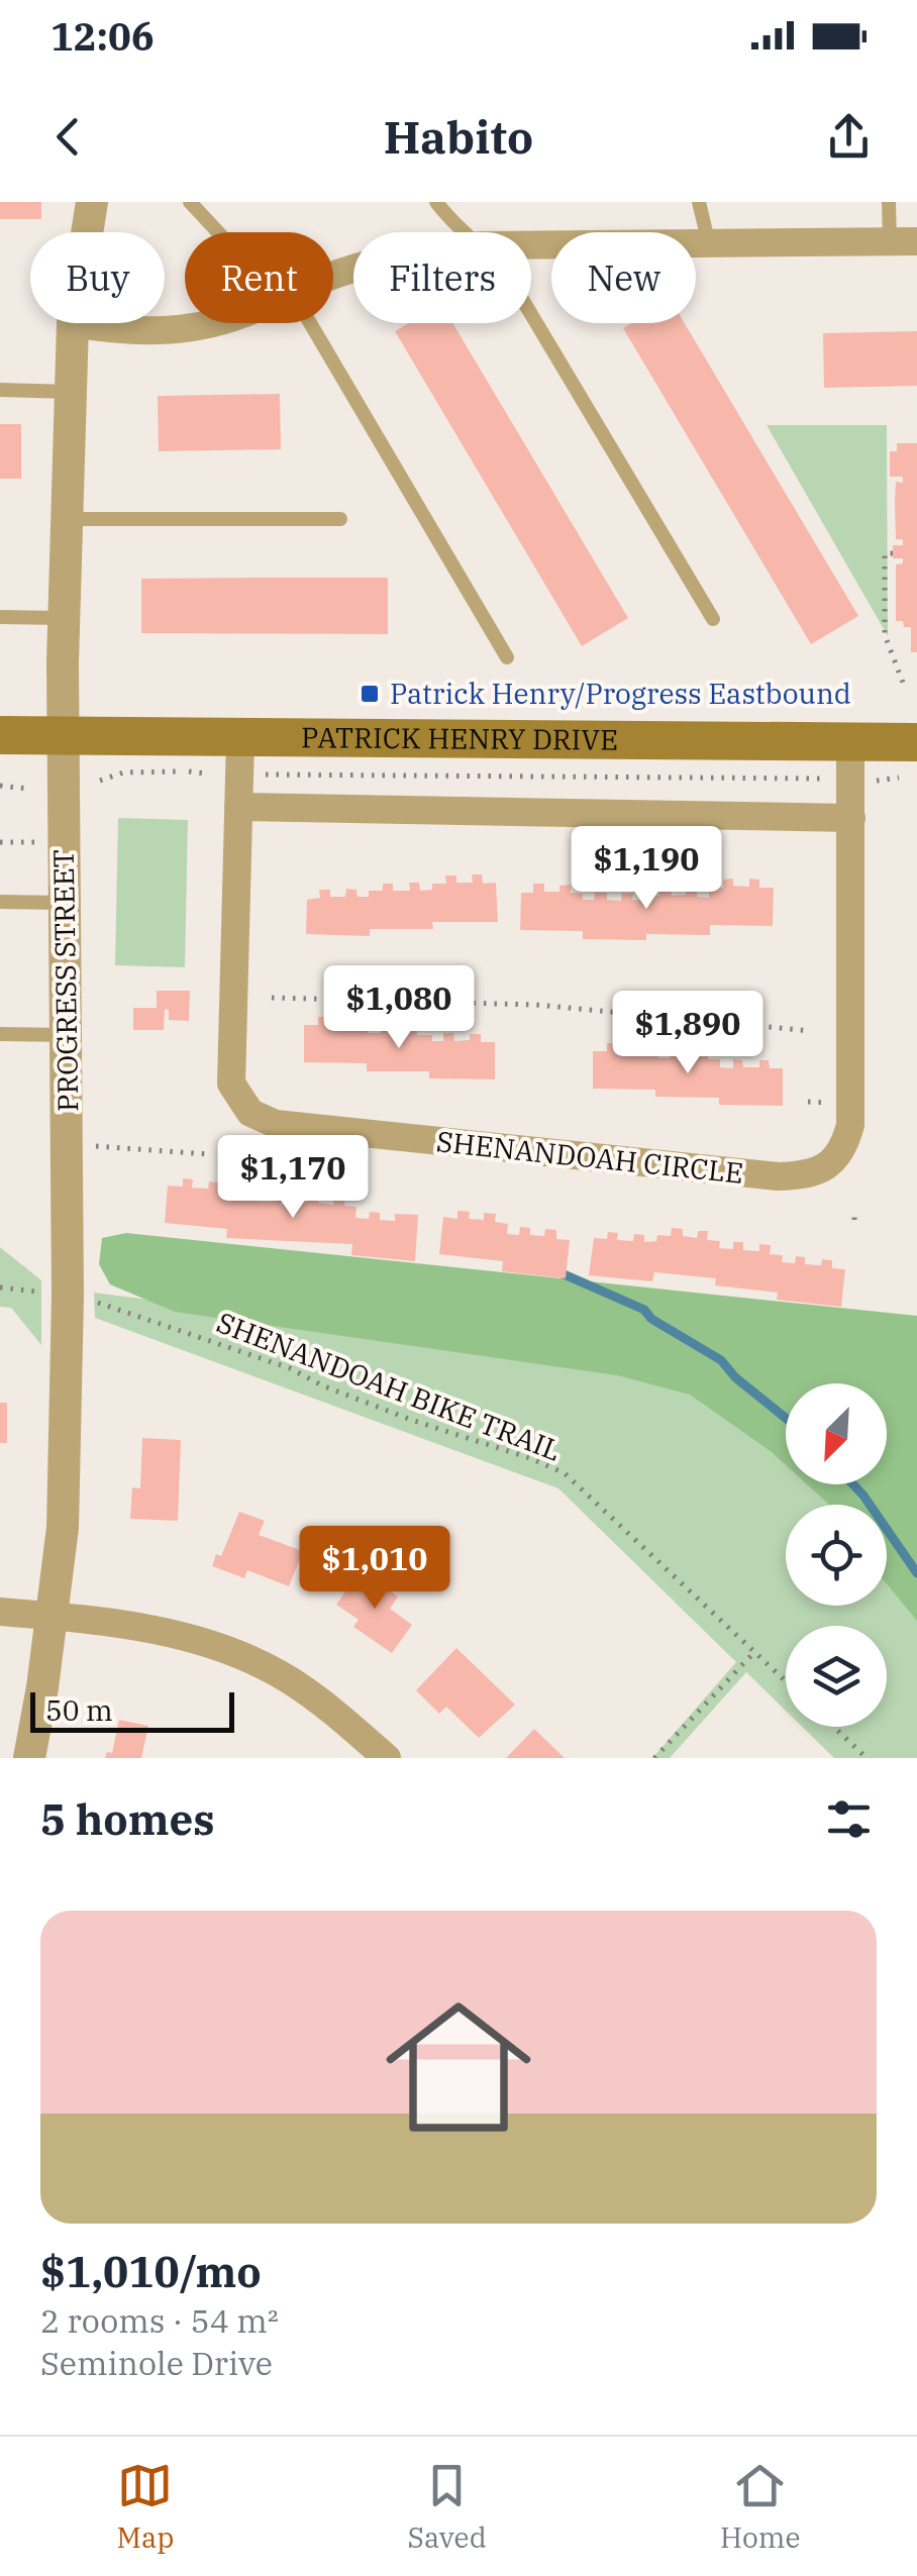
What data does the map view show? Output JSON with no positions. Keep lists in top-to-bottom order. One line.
{"streets":{"main road":["PATRICK HENRY DRIVE"],"street":["PROGRESS STREET","SHENANDOAH CIRCLE"],"path":["SHENANDOAH BIKE TRAIL"]},"crossings":[["PATRICK HENRY DRIVE","PROGRESS STREET"],["PATRICK HENRY DRIVE","SHENANDOAH CIRCLE"],["PROGRESS STREET","SHENANDOAH BIKE TRAIL"]],"places":{"transit":["Patrick Henry/Progress Eastbound"]},"scale_bar":"50 m","north":"bottom left","page":{"status":"12:06","header":"Habito","chip":["Buy","Rent","Filters","New"],"price":["$1,190","$1,080","$1,890","$1,170","$1,010"],"scale":"50 m","heading":"5 homes","list":[{"name":"$1,010/mo","note":"2 rooms · 54 m² · Seminole Drive"}],"tabs":["Map","Saved","Home"]}}
